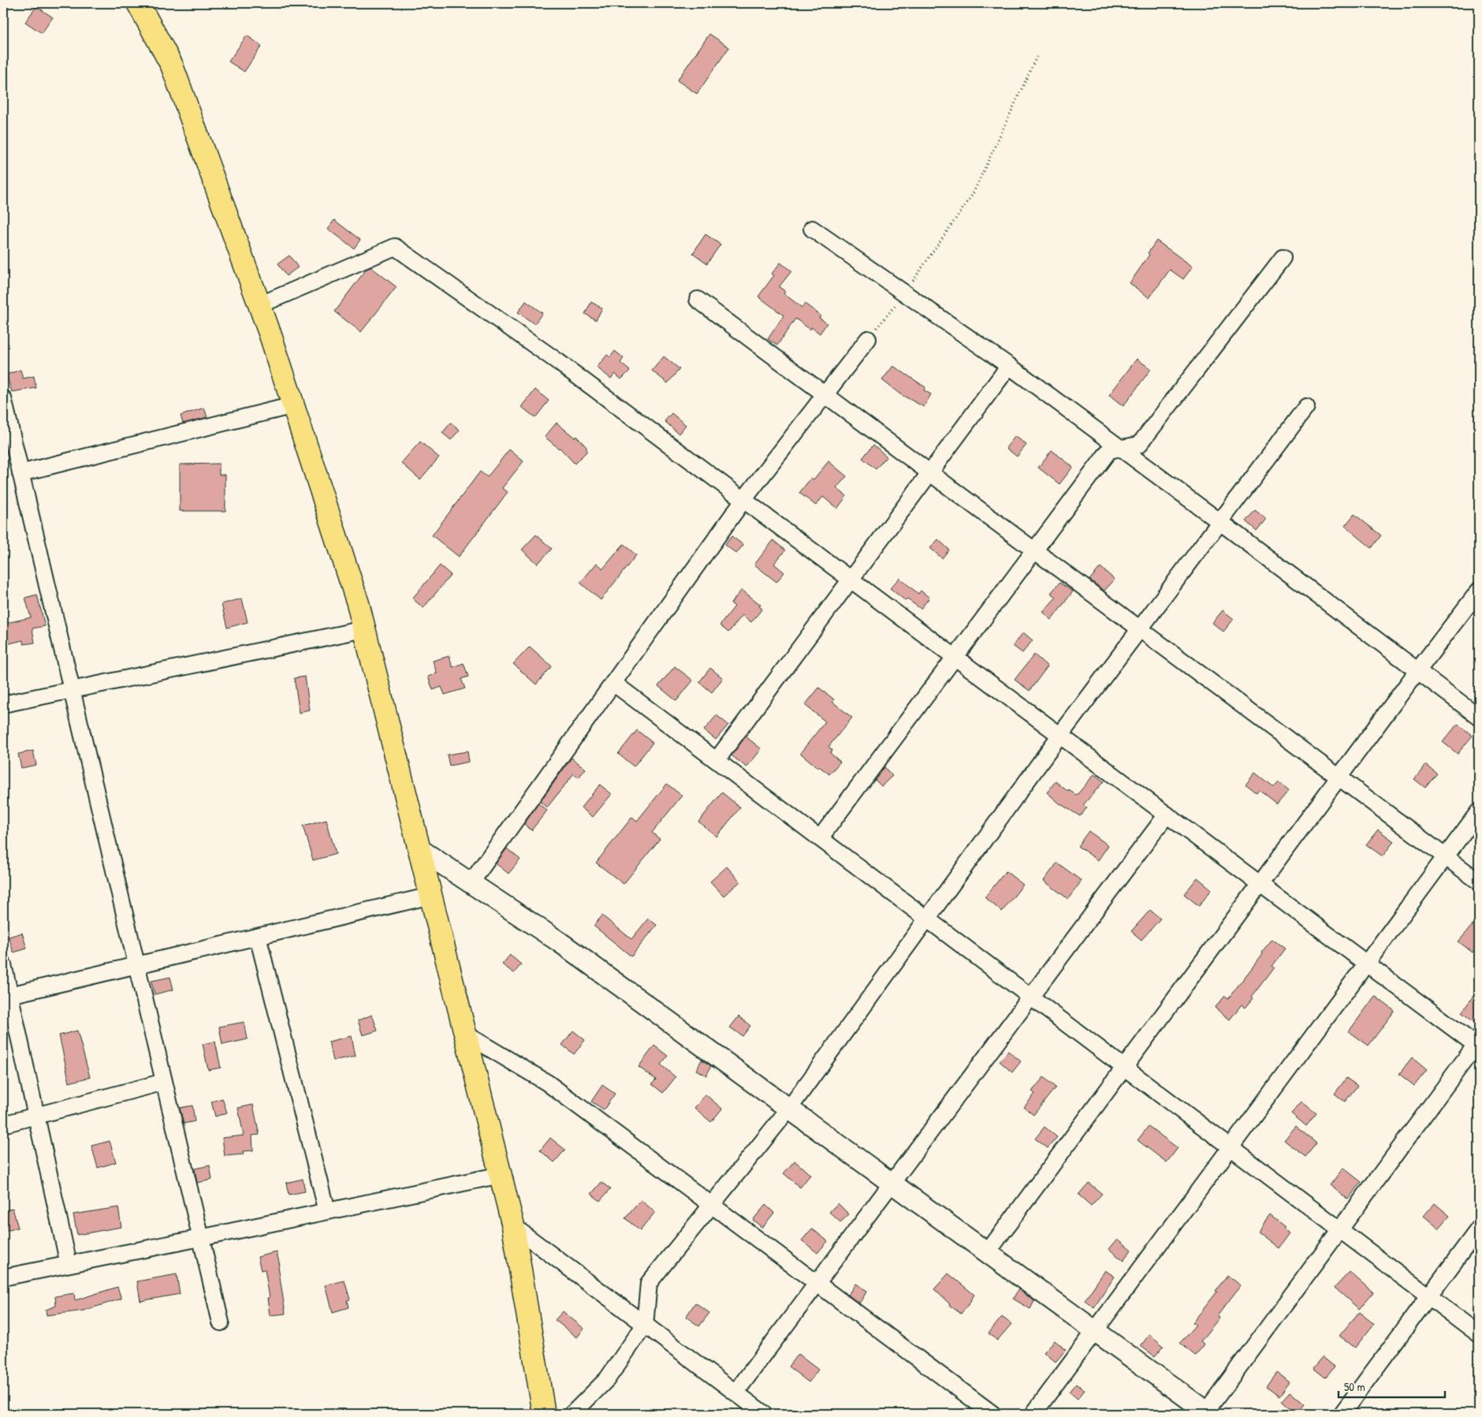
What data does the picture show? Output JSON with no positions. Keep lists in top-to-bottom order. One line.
{"scale_bar":"50 m"}
